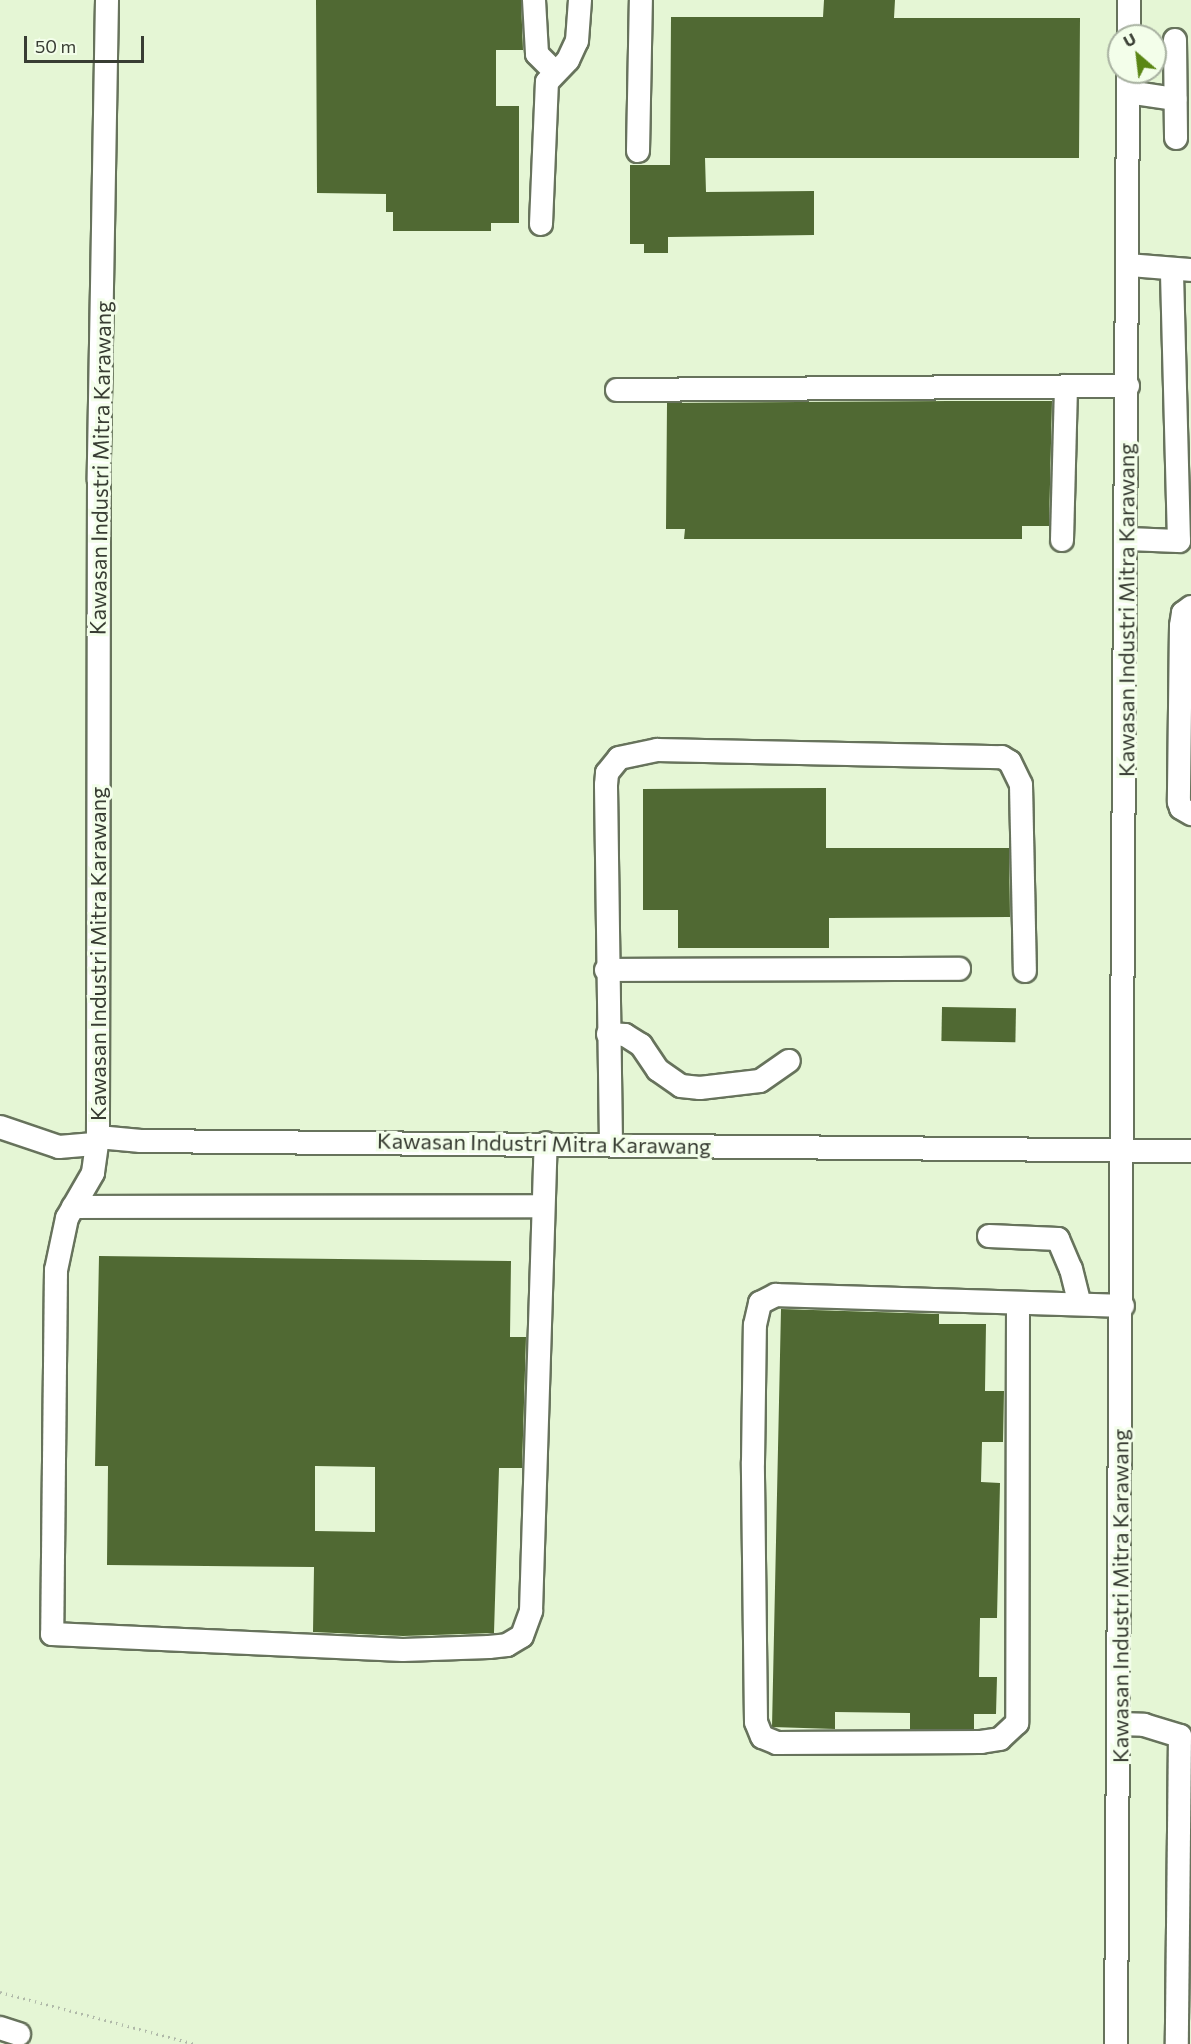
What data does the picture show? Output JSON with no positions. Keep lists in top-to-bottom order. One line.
{"streets":{"street":["Kawasan Industri Mitra Karawang"]},"scale_bar":"50 m","north":"top left"}
